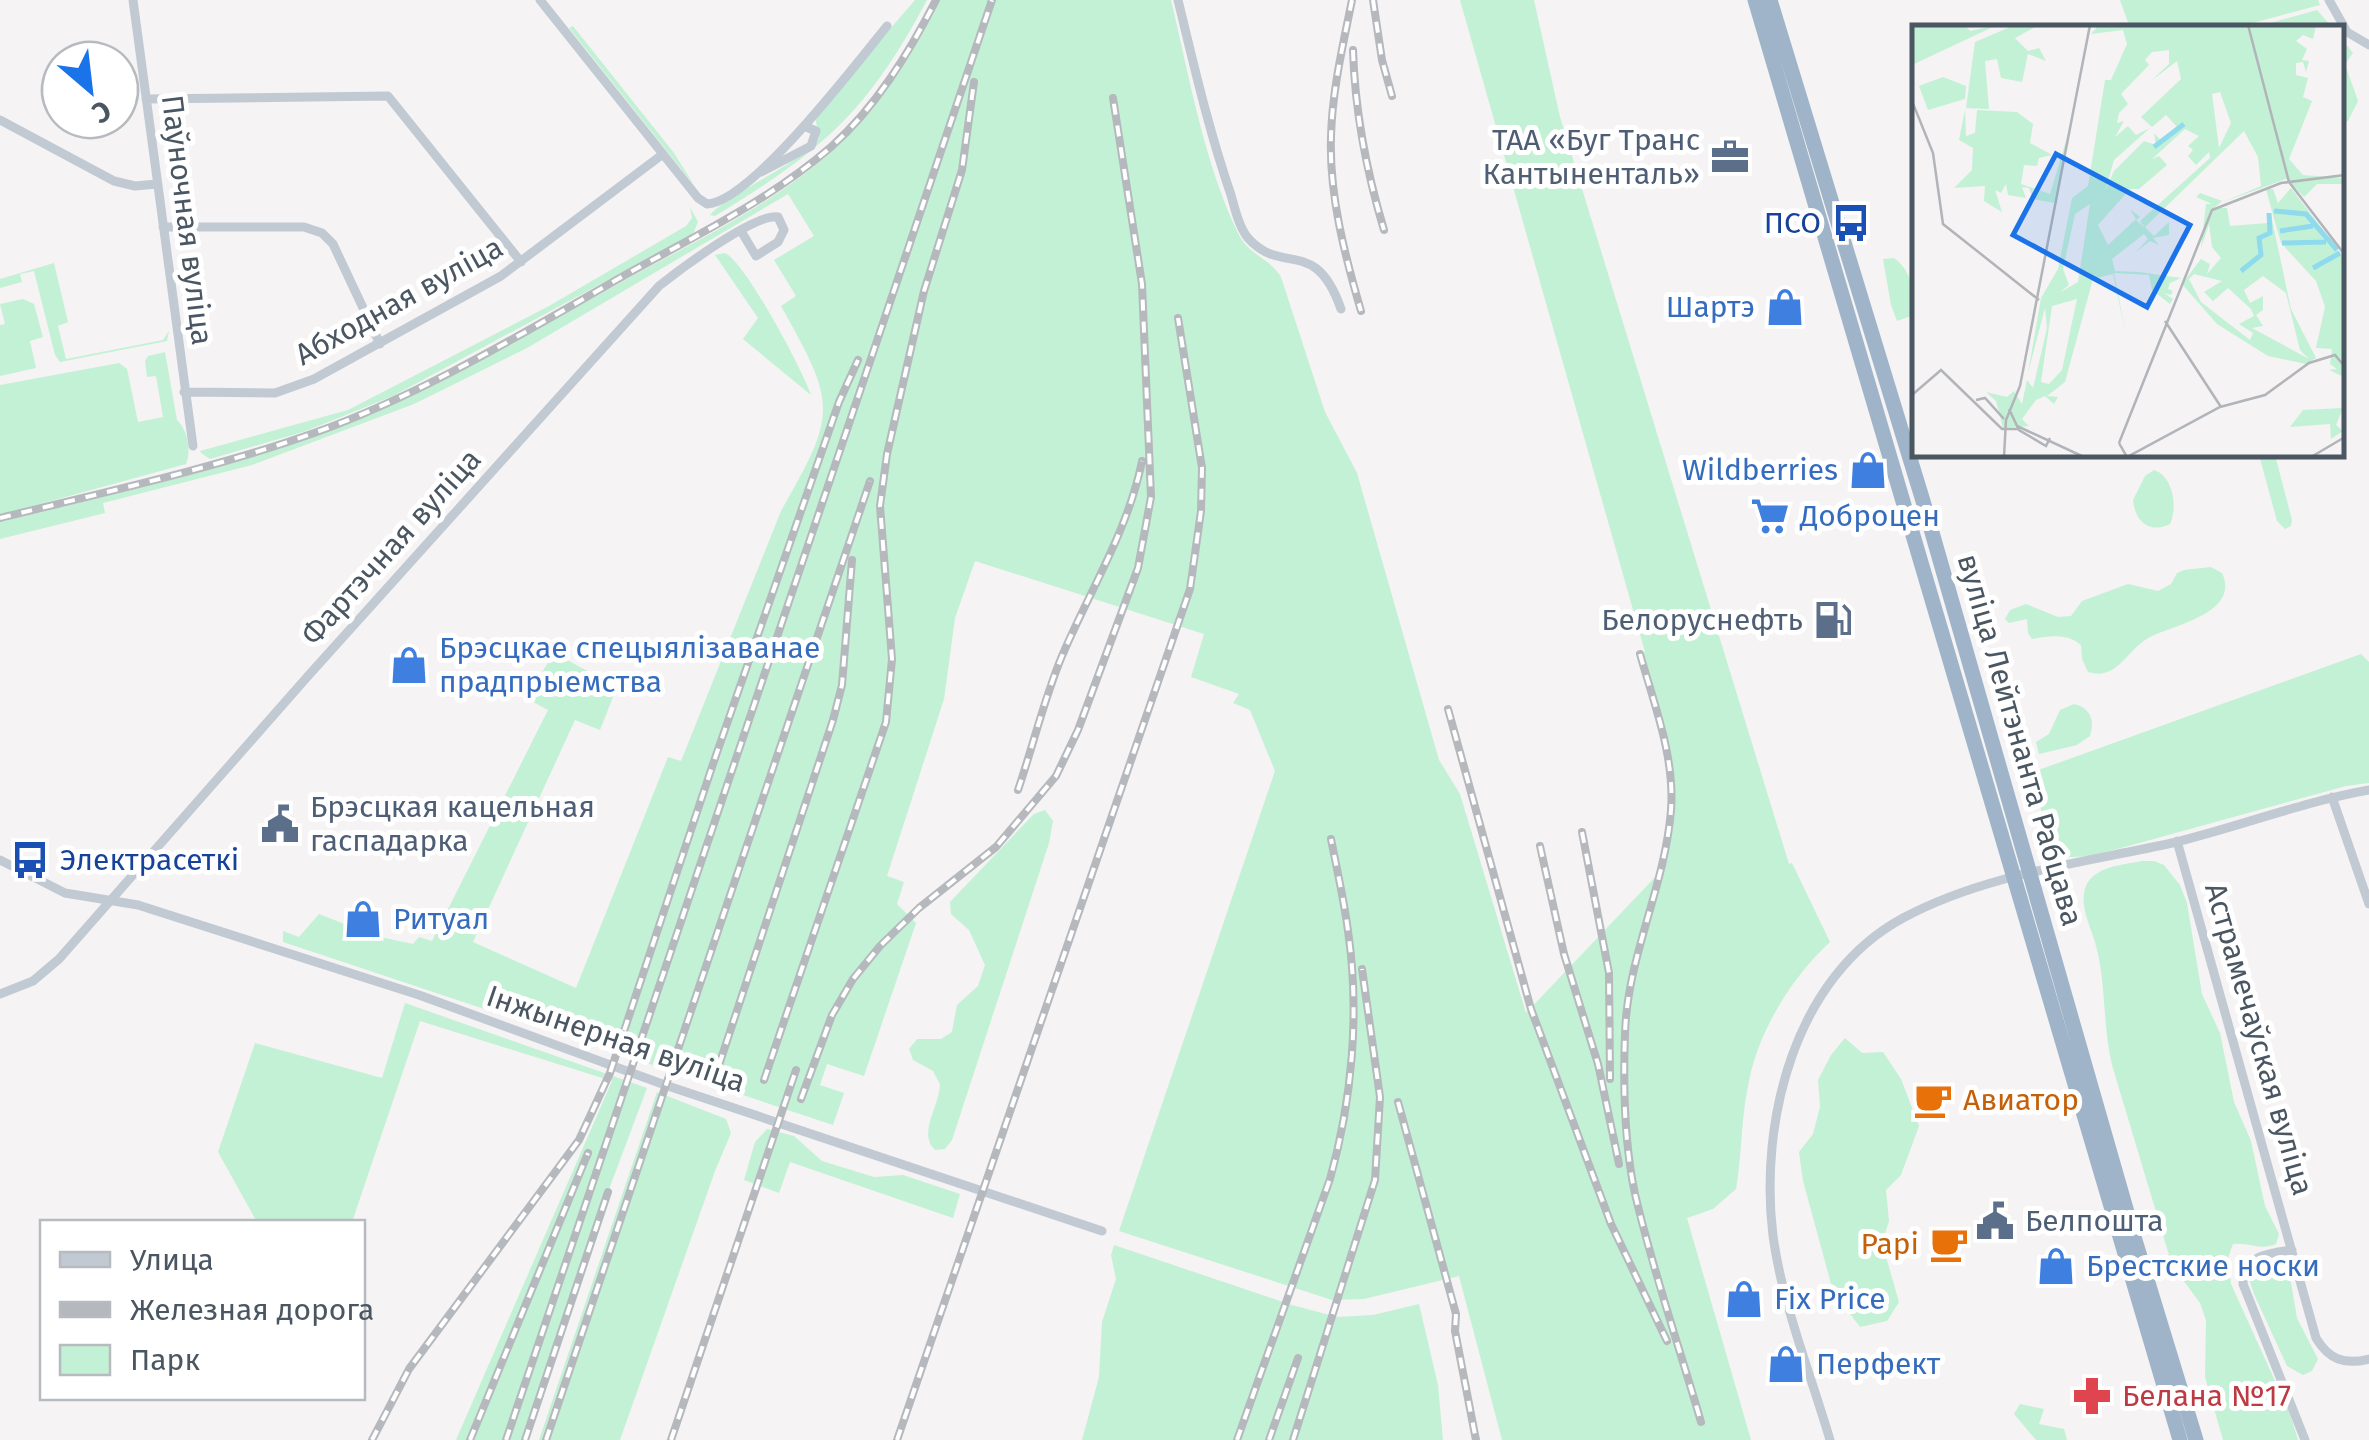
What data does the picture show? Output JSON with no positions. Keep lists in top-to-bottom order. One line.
{"streets":{"highway":["вуліца Лейтэнанта Рабцава"],"street":["Паўночная вуліца","Абходная вуліца","Фартэчная вуліца","Інжынерная вуліца","Астрамечаўская вуліца"]},"crossings":[["Паўночная вуліца","Абходная вуліца"],["Фартэчная вуліца","Інжынерная вуліца"]],"places":{"office":["ТАА «Буг Транс Кантыненталь»"],"bus stop":["ПСО","Электрасеткі"],"shop":["Шартэ","Wildberries","Брэсцкае спецыялізаванае прадпрыемства","Ритуал","Брестские носки","Fix Price","Перфект"],"supermarket":["Доброцен"],"fuel station":["Белоруснефть"],"public building":["Брэсцкая кацельная гаспадарка","Белпошта"],"cafe":["Авиатор","Papi"],"pharmacy":["Белана №17"]},"legend":["Улица","Железная дорога","Парк"],"north":"bottom right"}
